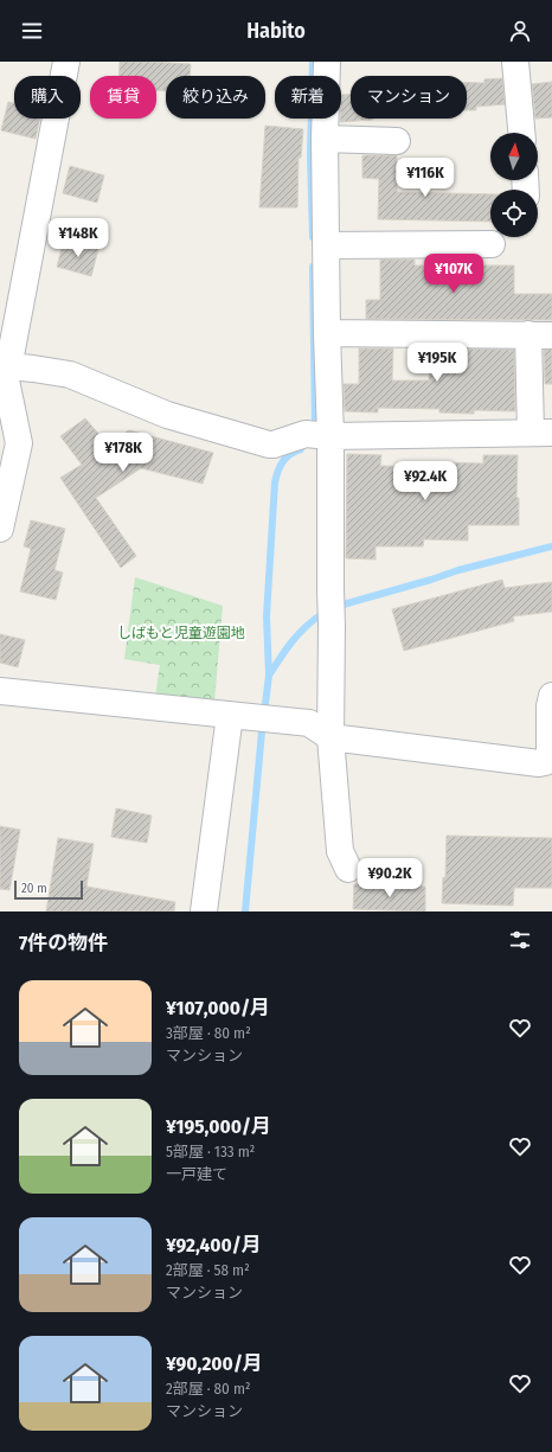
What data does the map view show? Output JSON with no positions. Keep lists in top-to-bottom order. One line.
{"parks":["しばもと児童遊園地"],"scale_bar":"20 m","north":"top","page":{"header":"Habito","chip":["購入","賃貸","絞り込み","新着","マンション"],"price":["¥116K","¥148K","¥107K","¥195K","¥178K","¥92.4K","¥90.2K"],"scale":"20 m","heading":"7件の物件","list":[{"name":"¥107,000/月","note":"3部屋 · 80 m² · マンション"},{"name":"¥195,000/月","note":"5部屋 · 133 m² · 一戸建て"},{"name":"¥92,400/月","note":"2部屋 · 58 m² · マンション"},{"name":"¥90,200/月","note":"2部屋 · 80 m² · マンション"}]}}
